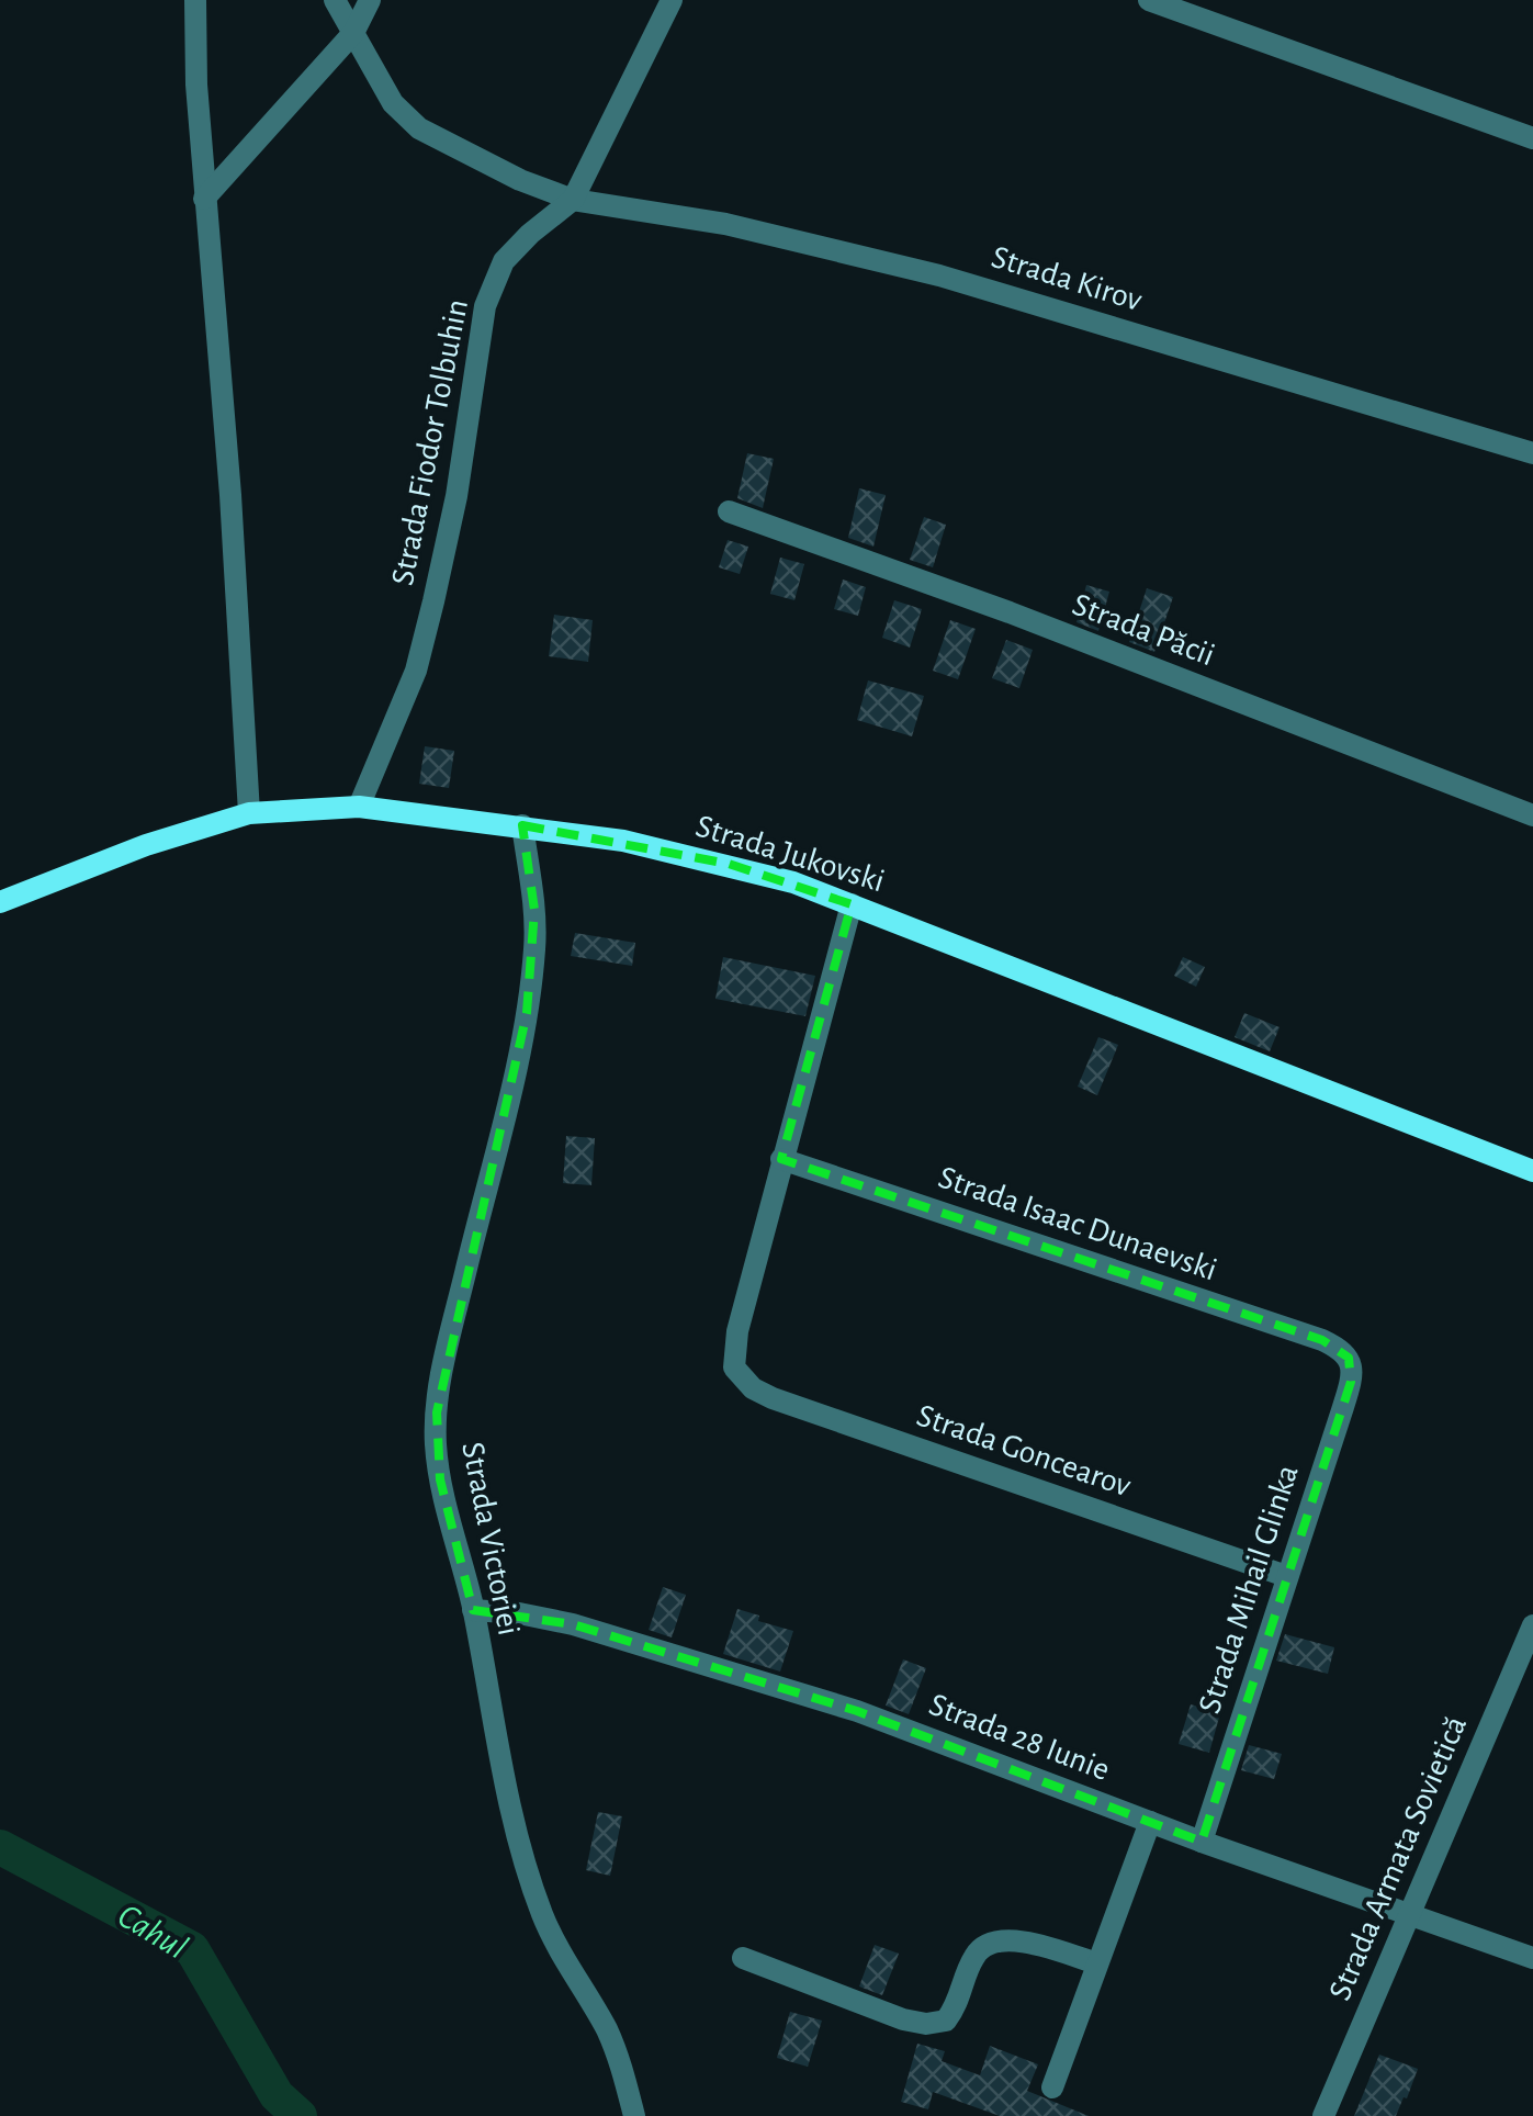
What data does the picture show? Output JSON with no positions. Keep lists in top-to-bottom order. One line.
{"streets":{"main road":["Strada Jukovski"],"street":["Strada Kirov","Strada Fiodor Tolbuhin","Strada Păcii","Strada Isaac Dunaevski","Strada Goncearov","Strada Victoriei","Strada Mihail Glinka","Strada 28 Iunie","Strada Armata Sovietică"]},"crossings":[["Strada Kirov","Strada Fiodor Tolbuhin"],["Strada Fiodor Tolbuhin","Strada Jukovski"],["Strada Jukovski","Strada Victoriei"],["Strada Isaac Dunaevski","Strada Goncearov"],["Strada Isaac Dunaevski","Strada Mihail Glinka"],["Strada Goncearov","Strada Mihail Glinka"],["Strada Victoriei","Strada 28 Iunie"],["Strada Mihail Glinka","Strada 28 Iunie"],["Strada 28 Iunie","Strada Armata Sovietică"]],"water":["Cahul"]}
